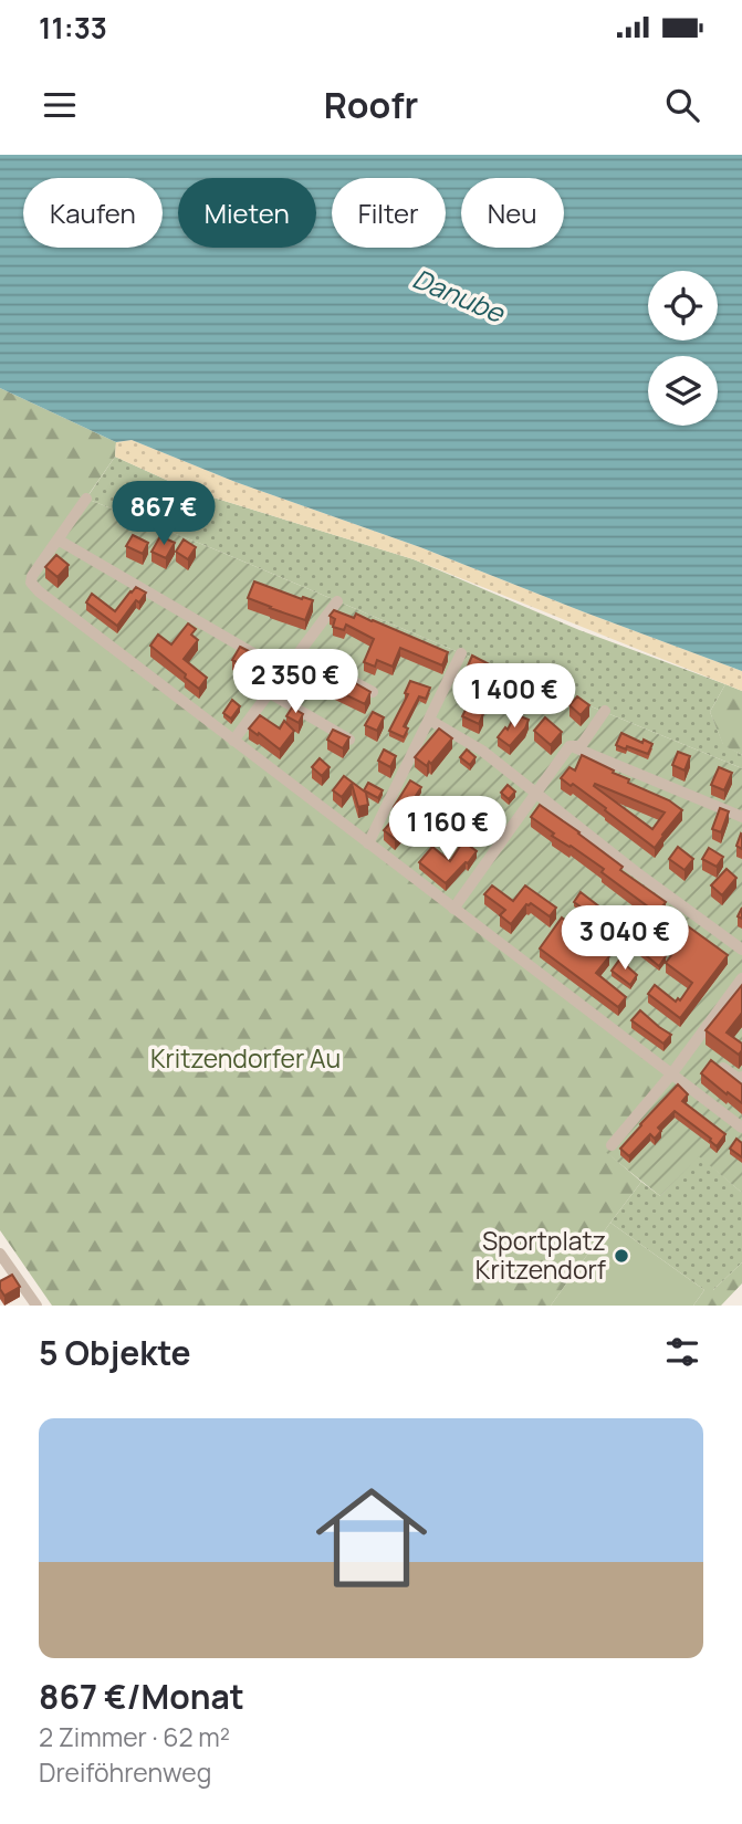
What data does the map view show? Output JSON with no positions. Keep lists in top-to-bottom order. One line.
{"water":["Danube"],"parks":["Kritzendorfer Au"],"places":["Sportplatz Kritzendorf"],"page":{"status":"11:33","header":"Roofr","chip":["Kaufen","Mieten","Filter","Neu"],"price":["867 €","2 350 €","1 400 €","1 160 €","3 040 €"],"heading":"5 Objekte","list":[{"name":"867 €/Monat","note":"2 Zimmer · 62 m² · Dreiföhrenweg"}]}}
